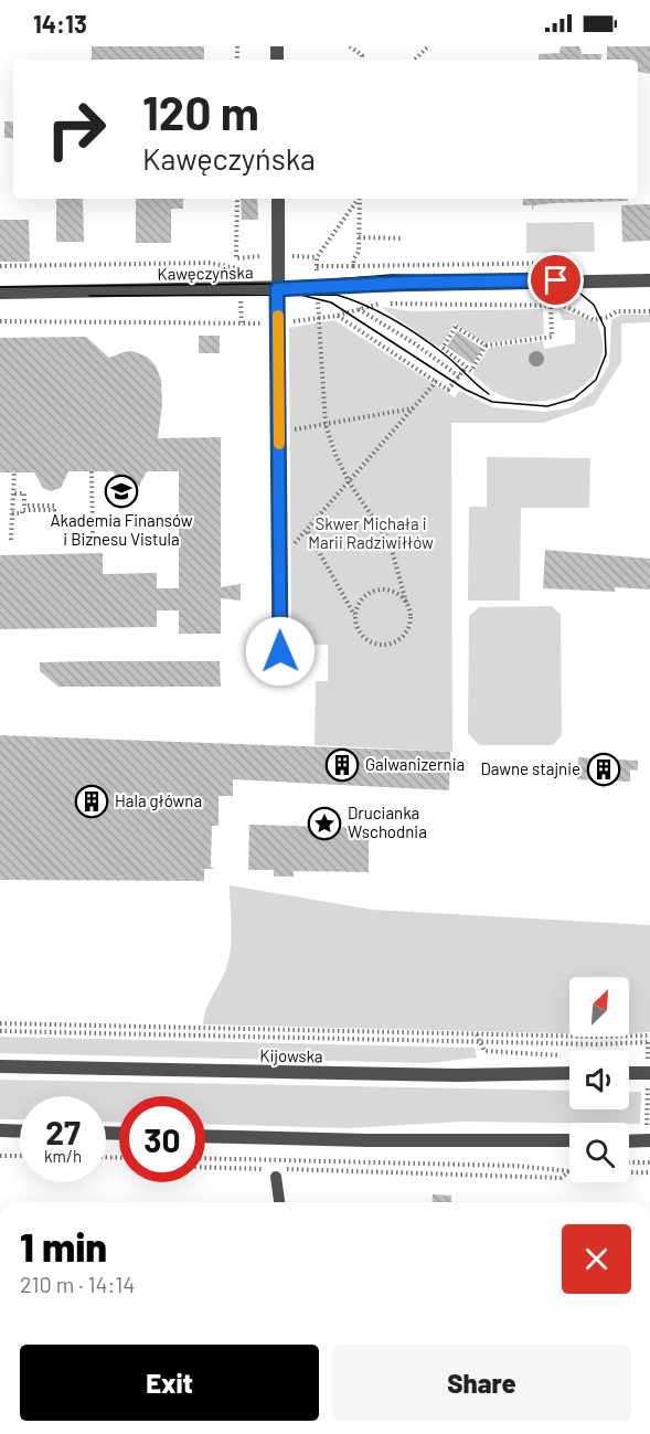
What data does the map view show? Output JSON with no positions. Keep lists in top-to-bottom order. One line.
{"streets":{"street":["Kawęczyńska","Kijowska"]},"parks":["Skwer Michała i Marii Radziwiłłów"],"places":{"school or university":["Akademia Finansów i Biznesu Vistula"],"building":["Galwanizernia","Dawne stajnie","Hala główna"],"place":["Drucianka Wschodnia"]},"north":"top right","page":{"status":"14:13","turn":["120 m","Kawęczyńska"],"speed":"27 km/h","limit":"30","heading":["1 min","210 m · 14:14"],"buttons":["Exit","Share"]}}
